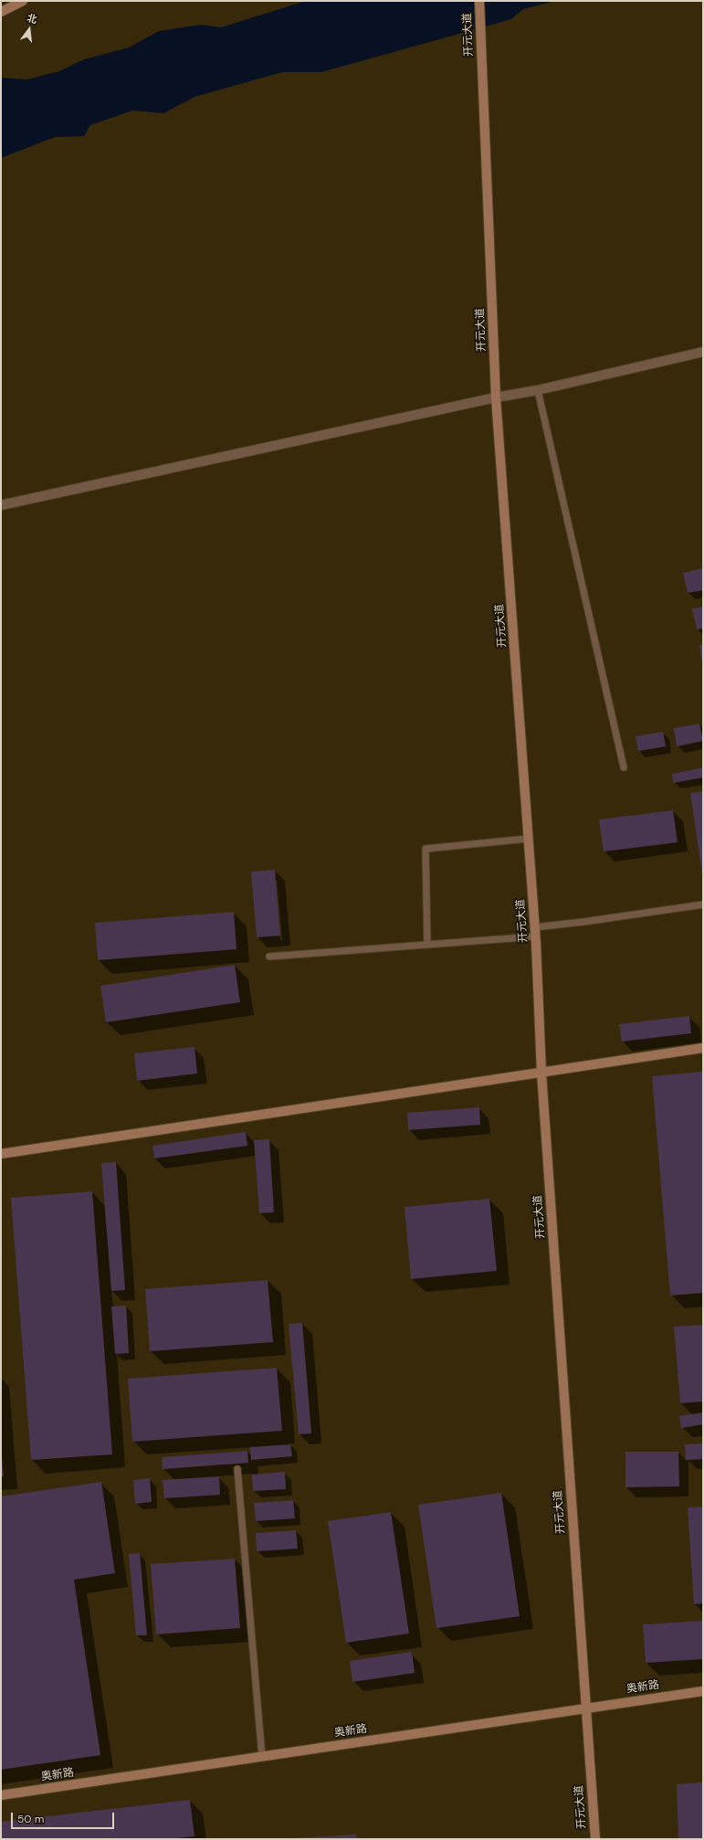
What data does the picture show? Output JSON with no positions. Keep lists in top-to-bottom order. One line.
{"streets":{"street":["开元大道","奥新路"]},"scale_bar":"50 m","north":"top"}
